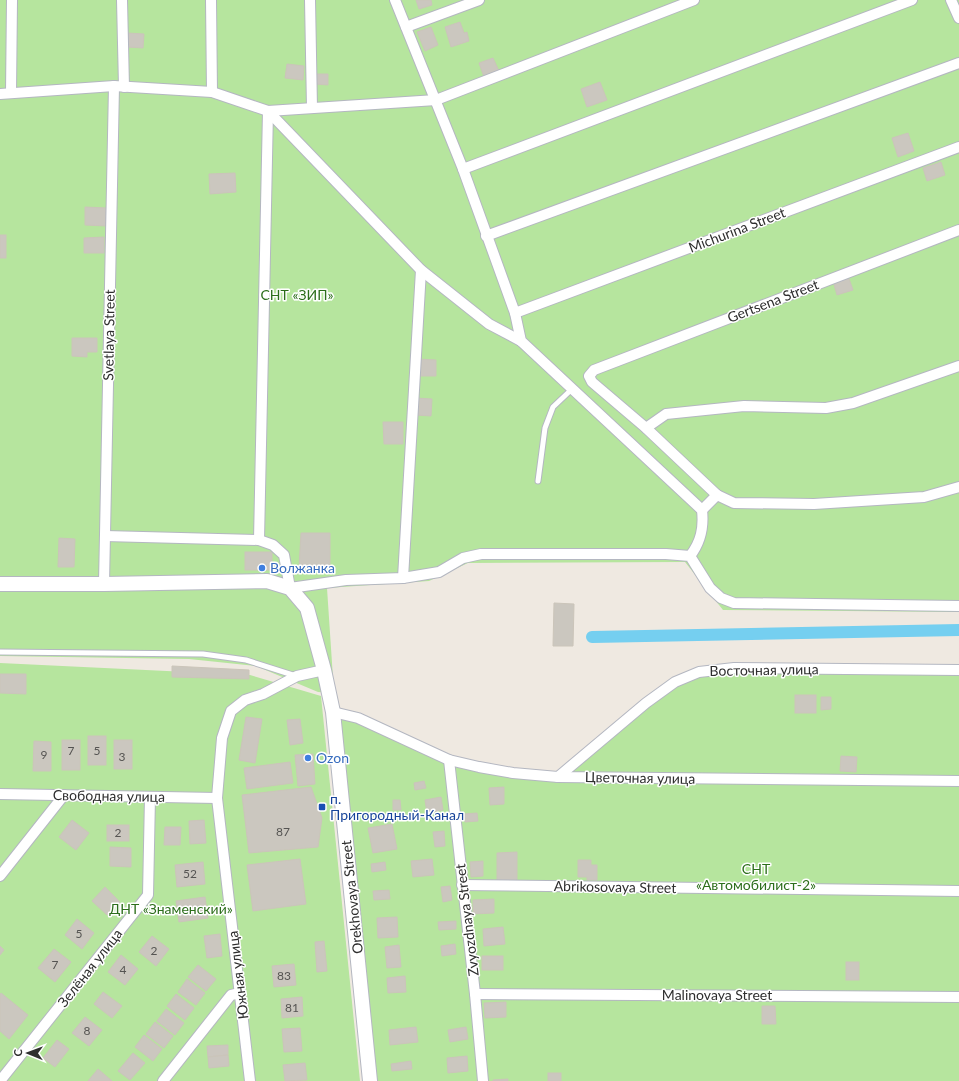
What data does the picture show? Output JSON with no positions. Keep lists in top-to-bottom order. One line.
{"streets":{"street":["Michurina Street","Gertsena Street","Svetlaya Street","Восточная улица","Цветочная улица","Свободная улица","Abrikosovaya Street","Orekhovaya Street","Zvyozdnaya Street","Зелёная улица","Южная улица","Malinovaya Street"]},"crossings":[["Восточная улица","Цветочная улица"],["Цветочная улица","Orekhovaya Street"],["Цветочная улица","Zvyozdnaya Street"],["Свободная улица","Зелёная улица"],["Свободная улица","Южная улица"],["Abrikosovaya Street","Zvyozdnaya Street"],["Orekhovaya Street","Южная улица"],["Zvyozdnaya Street","Malinovaya Street"]],"parks":["СНТ «ЗИП»","СНТ «Автомобилист-2»","ДНТ «Знаменский»"],"places":{"other":["Волжанка","Ozon"],"transit":["п. Пригородный-Канал"]},"house_numbers":["7","5","9","3","87","2","52","5","2","7","4","83","81","8"],"north":"left"}
